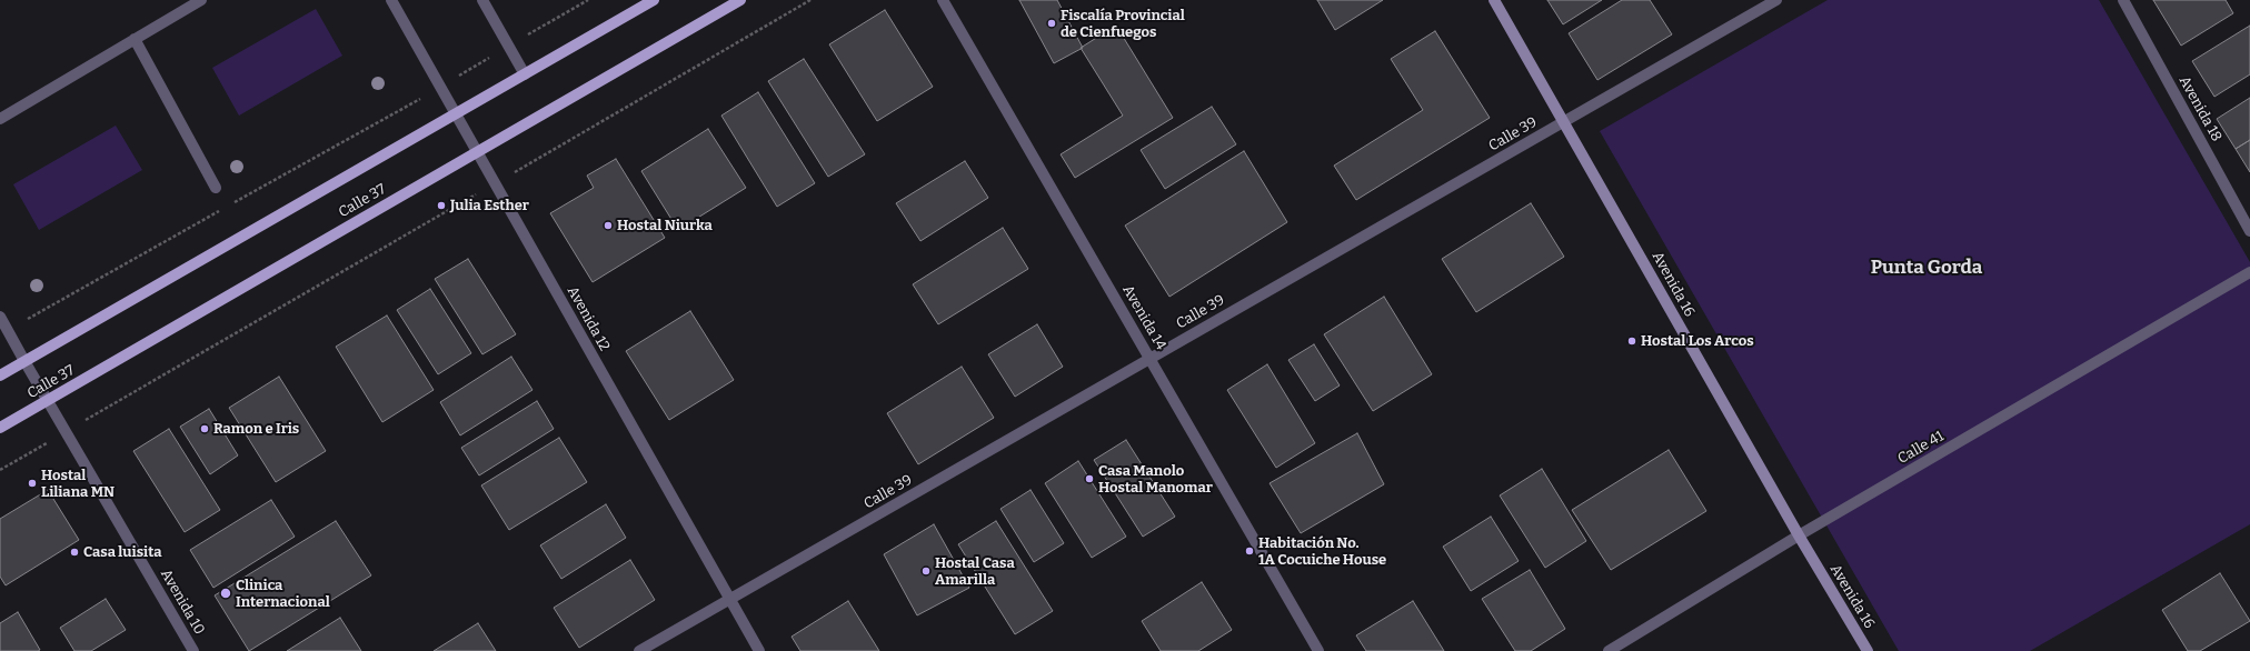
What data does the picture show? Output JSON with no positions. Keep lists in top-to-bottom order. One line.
{"streets":{"main road":["Calle 37"],"street":["Avenida 18","Calle 39","Avenida 16","Avenida 14","Avenida 12","Calle 41","Avenida 10"]},"crossings":[["Calle 39","Avenida 16"],["Calle 39","Avenida 14"],["Calle 39","Avenida 12"],["Calle 37","Avenida 12"],["Calle 37","Avenida 10"],["Avenida 16","Calle 41"]],"districts":["Punta Gorda"],"places":["Fiscalía Provincial de Cienfuegos","Julia Esther","Hostal Niurka","Hostal Los Arcos","Ramon e Iris","Casa Manolo Hostal Manomar","Hostal Liliana MN","Habitación No. 1A Cocuiche House","Casa luisita","Hostal Casa Amarilla","Clinica Internacional"]}
